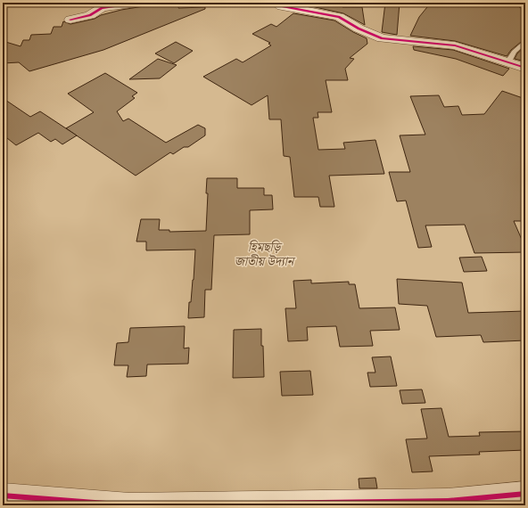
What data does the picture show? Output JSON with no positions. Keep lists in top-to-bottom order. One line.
{"parks":["হিমছড়ি জাতীয় উদ্যান"]}
